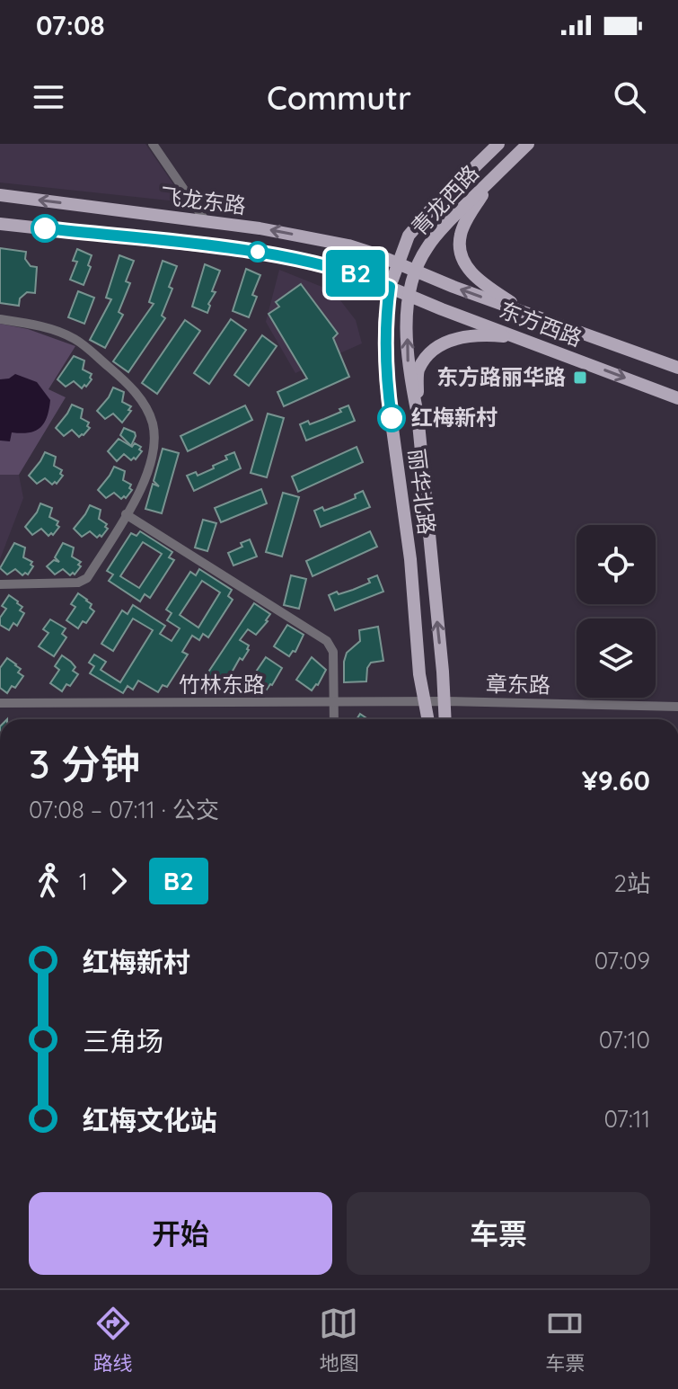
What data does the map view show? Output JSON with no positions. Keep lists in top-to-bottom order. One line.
{"streets":{"main road":["青龙西路","飞龙东路","东方西路","丽华北路"],"street":["竹林东路","章东路"]},"crossings":[["青龙西路","飞龙东路"],["青龙西路","东方西路"],["青龙西路","丽华北路"],["飞龙东路","东方西路"],["飞龙东路","丽华北路"],["东方西路","丽华北路"],["丽华北路","竹林东路"],["丽华北路","章东路"],["竹林东路","章东路"]],"places":{"transit":["东方路丽华路"],"other":["红梅新村"]},"lines":["bus line B2"],"page":{"status":"07:08","header":"Commutr","on_map":"B2","heading":["3 分钟","07:08 – 07:11 · 公交","¥9.60"],"legs":["1","B2","2站"],"list":[{"name":"红梅新村","value":"07:09"},{"name":"三角场","value":"07:10"},{"name":"红梅文化站","value":"07:11"}],"buttons":["开始","车票"],"tabs":["路线","地图","车票"]}}
